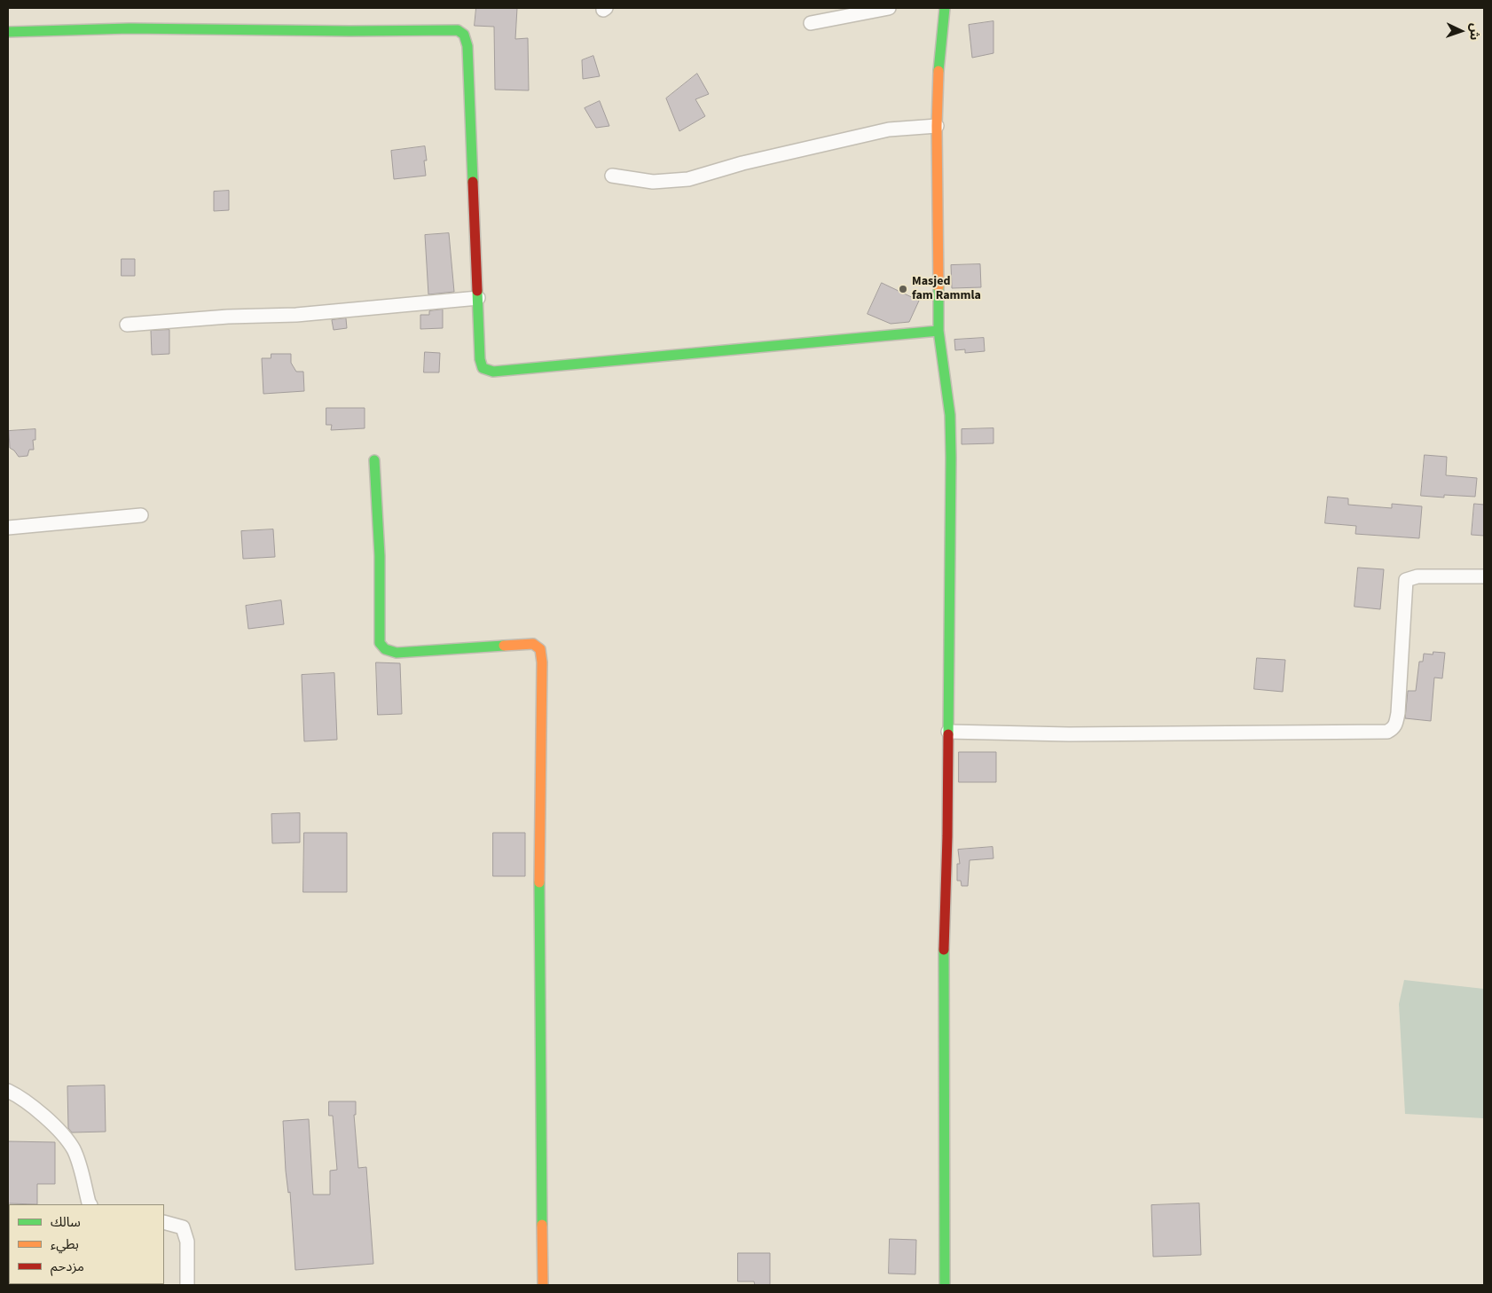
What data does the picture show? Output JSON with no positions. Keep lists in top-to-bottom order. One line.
{"places":["Masjed fam Rammla"],"legend":["سالك","بطيء","مزدحم"],"north":"right"}
